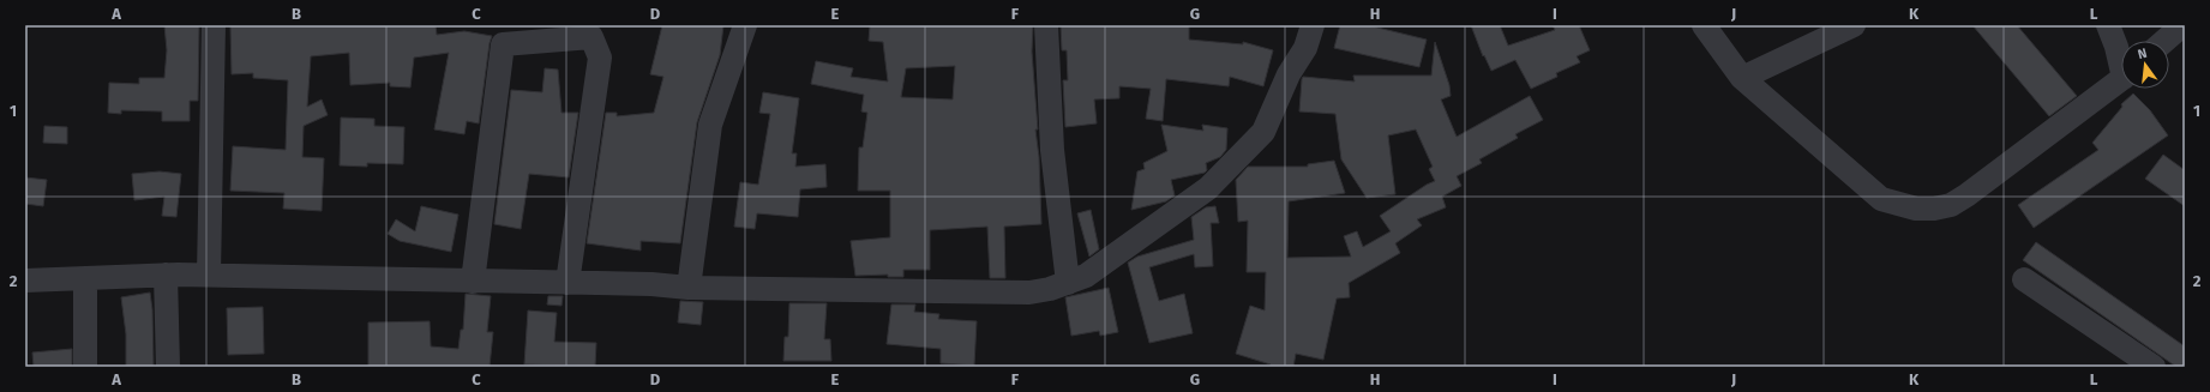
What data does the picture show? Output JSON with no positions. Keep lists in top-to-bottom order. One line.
{"north":"top","grid":{"columns":["A","B","C","D","E","F","G","H","I","J","K","L"],"rows":["1","2"]}}
